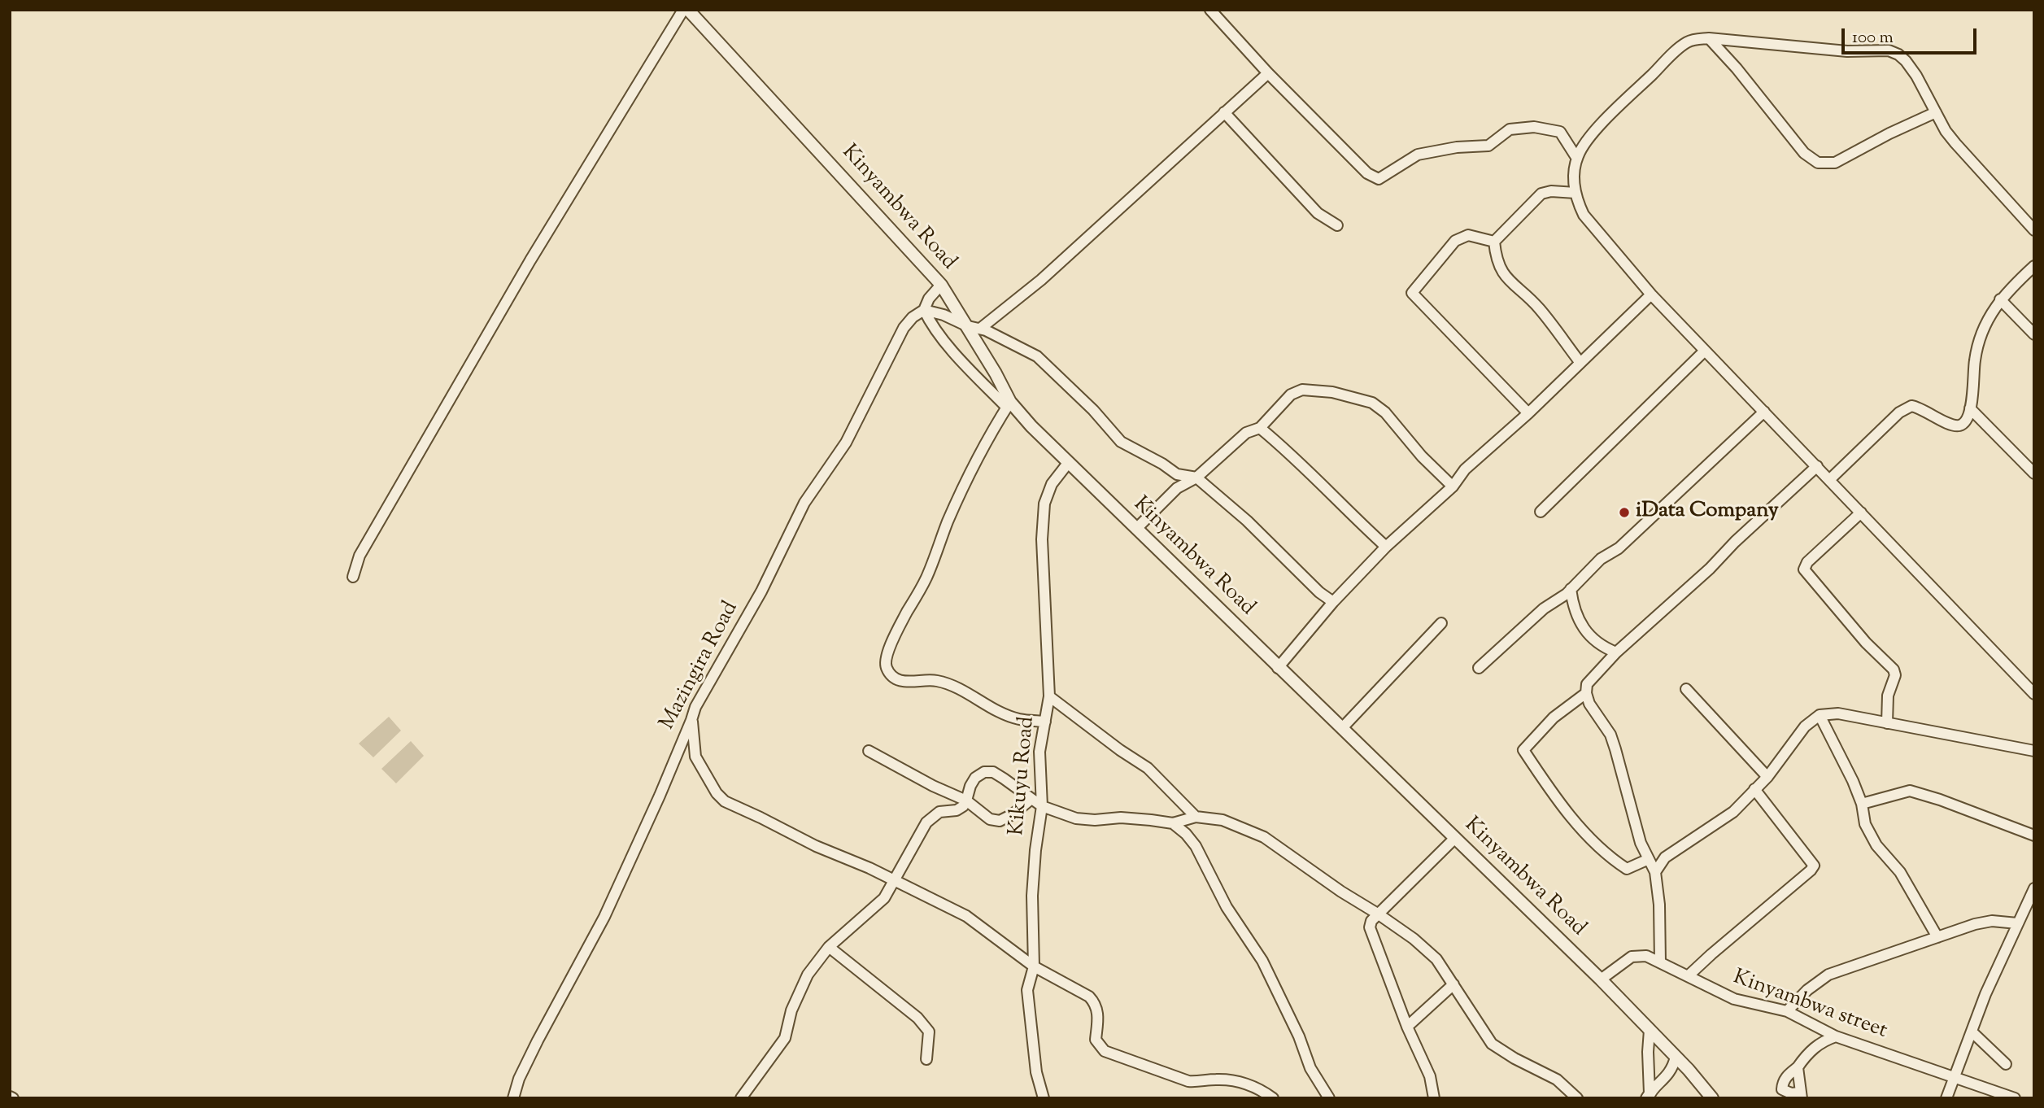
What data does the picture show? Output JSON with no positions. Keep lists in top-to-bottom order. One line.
{"streets":{"street":["Kinyambwa Road","Mazingira Road","Kikuyu Road","Kinyambwa street"]},"crossings":[["Kinyambwa Road","Mazingira Road"],["Kinyambwa Road","Kikuyu Road"],["Kinyambwa Road","Kinyambwa street"]],"places":["iData Company"],"scale_bar":"100 m"}
